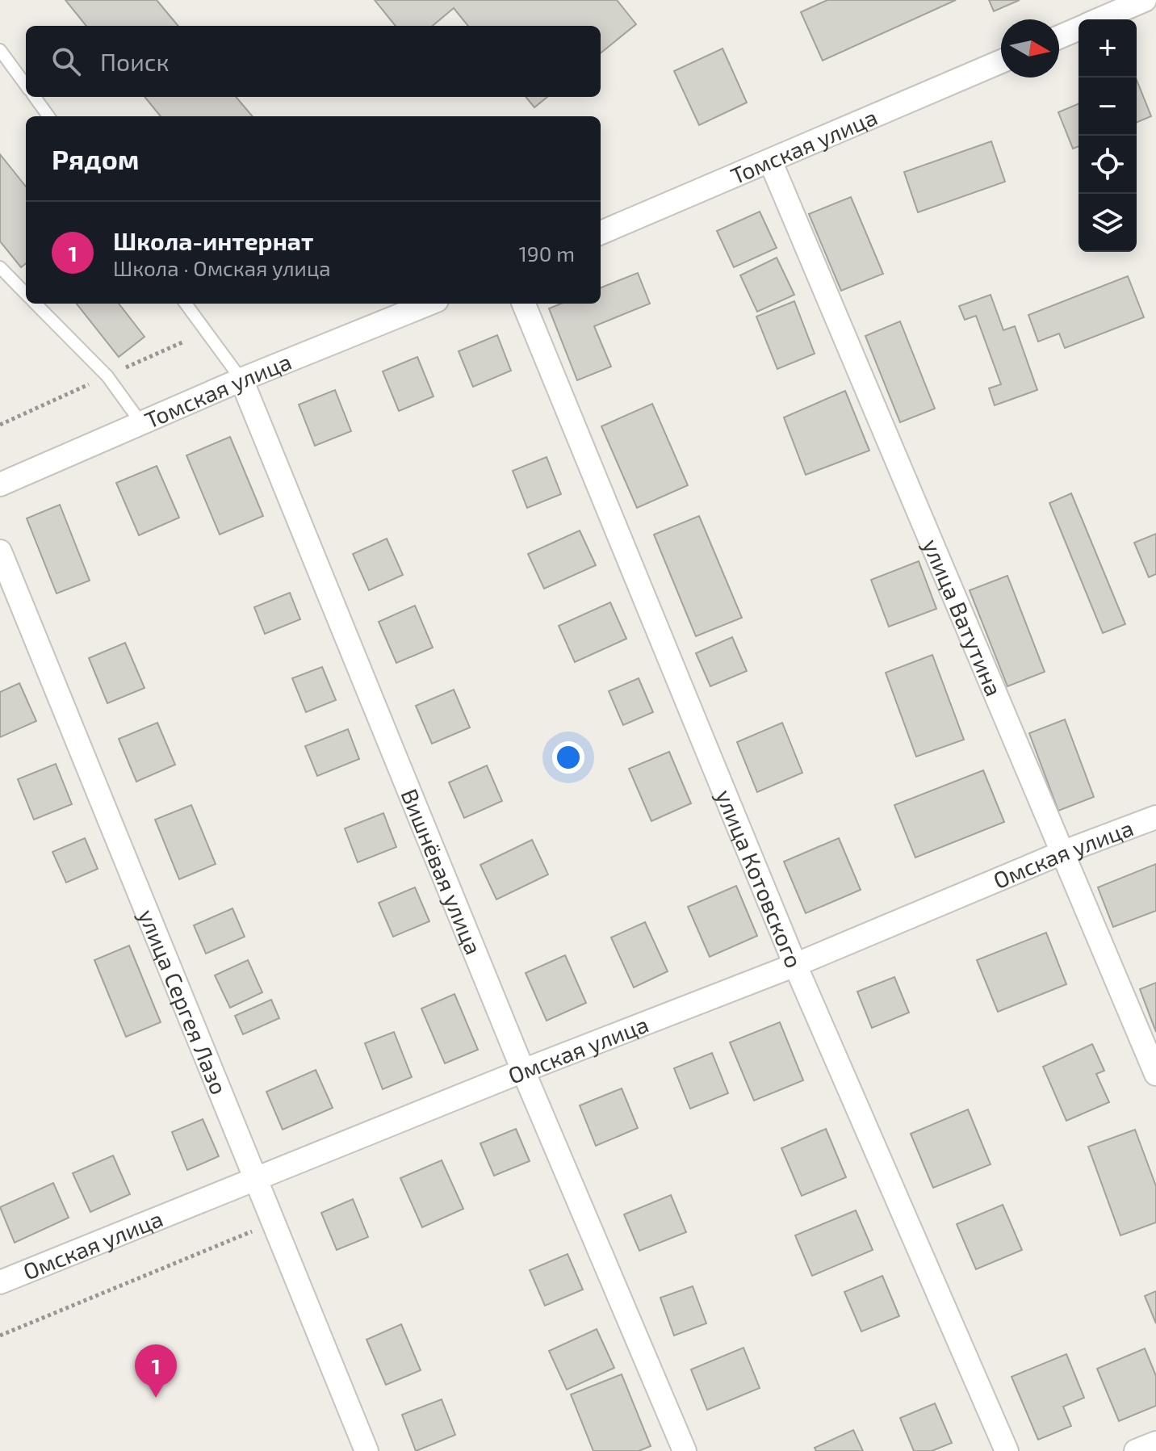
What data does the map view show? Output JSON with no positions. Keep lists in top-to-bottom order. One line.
{"streets":{"street":["Томская улица","улица Ватутина","Омская улица","Вишнёвая улица","улица Котовского","улица Сергея Лазо"]},"crossings":[["Томская улица","улица Ватутина"],["Томская улица","Вишнёвая улица"],["улица Ватутина","Омская улица"],["Омская улица","Вишнёвая улица"],["Омская улица","улица Котовского"],["Омская улица","улица Сергея Лазо"]],"north":"right","page":{"map_buttons":["+","−"],"search":"Поиск","heading":"Рядом","list":[{"mark":"1","name":"Школа-интернат","note":"Школа · Омская улица","value":"190 m"}],"pins":"1"}}
